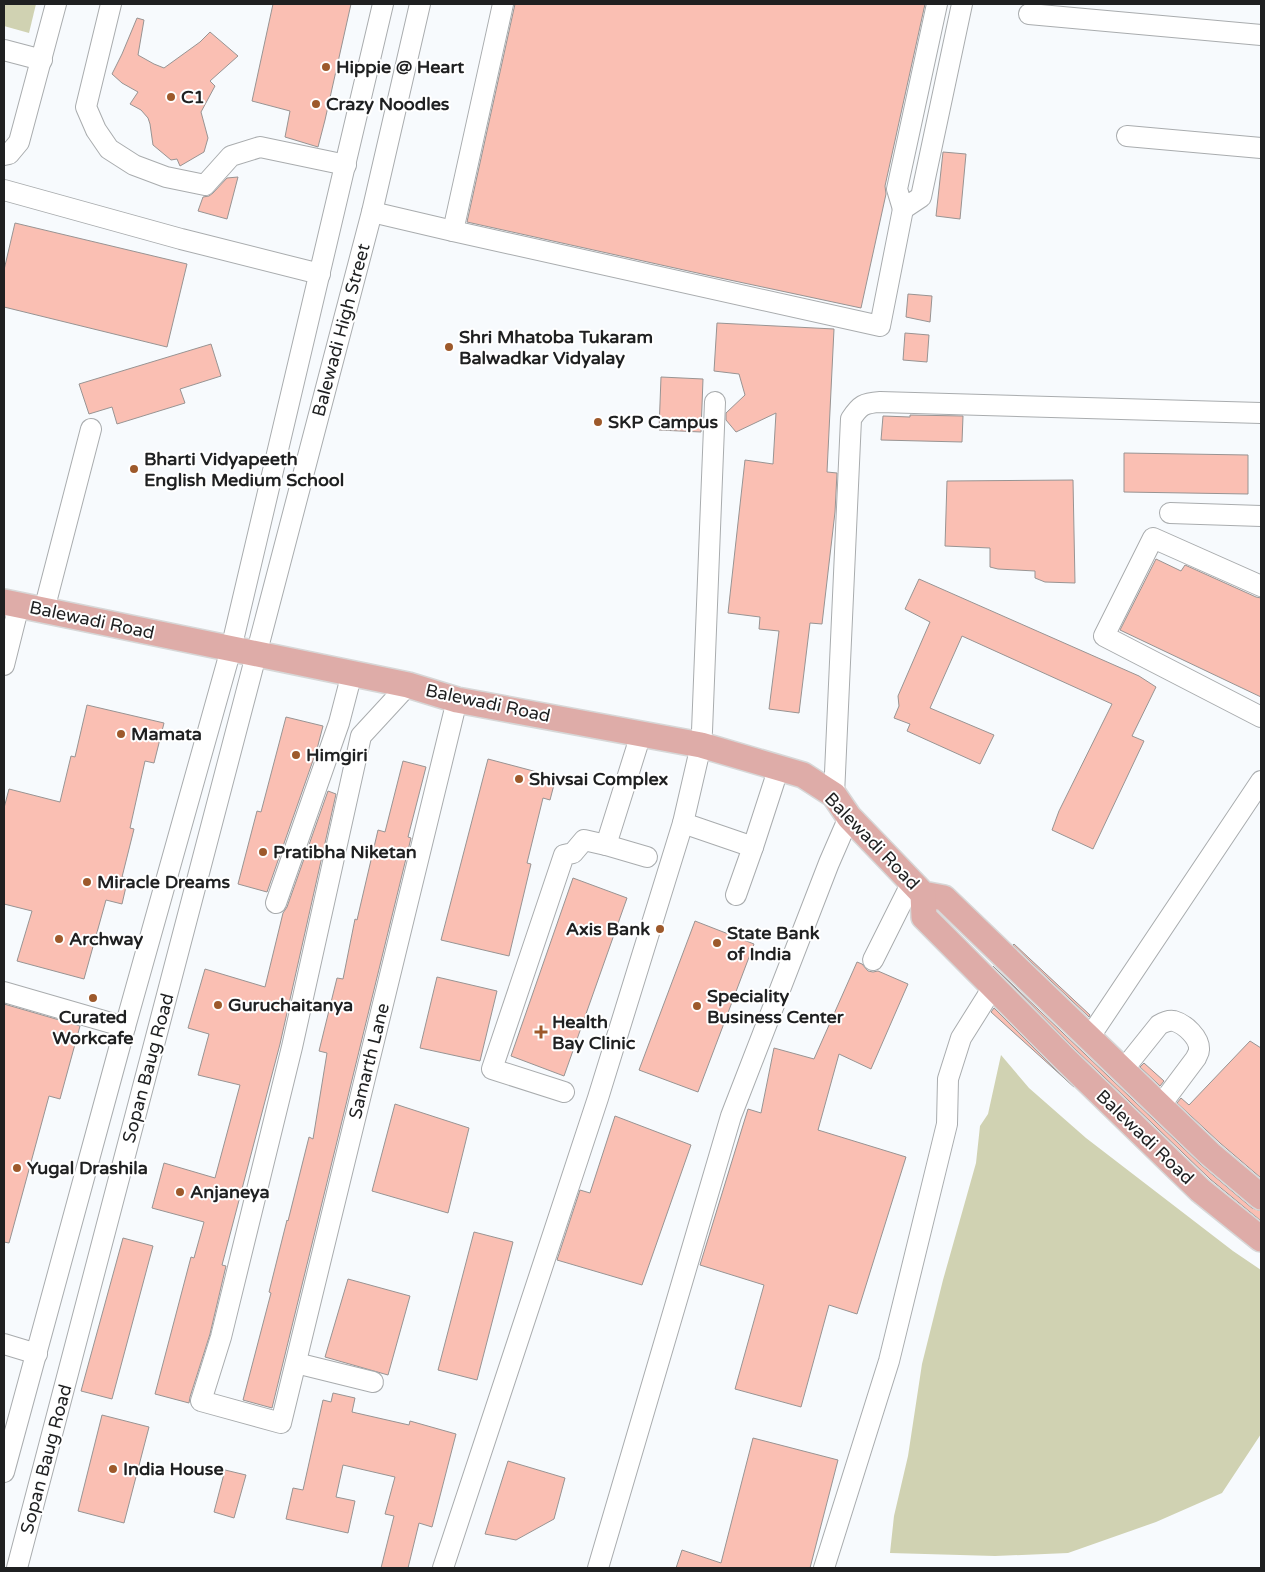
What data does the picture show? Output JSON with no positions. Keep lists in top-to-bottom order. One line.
{"streets":{"main road":["Balewadi Road"],"street":["Balewadi High Street","Samarth Lane","Sopan Baug Road"]},"crossings":[["Balewadi High Street","Balewadi Road"],["Balewadi High Street","Sopan Baug Road"],["Balewadi Road","Samarth Lane"],["Balewadi Road","Sopan Baug Road"]],"places":{"other":["Hippie @ Heart","C1","Crazy Noodles","Shri Mhatoba Tukaram Balwadkar Vidyalay","SKP Campus","Bharti Vidyapeeth English Medium School","Mamata","Himgiri","Shivsai Complex","Pratibha Niketan","Miracle Dreams","Axis Bank","Archway","State Bank of India","Curated Workcafe","Guruchaitanya","Speciality Business Center","Yugal Drashila","Anjaneya","India House"],"health":["Health Bay Clinic"]}}
